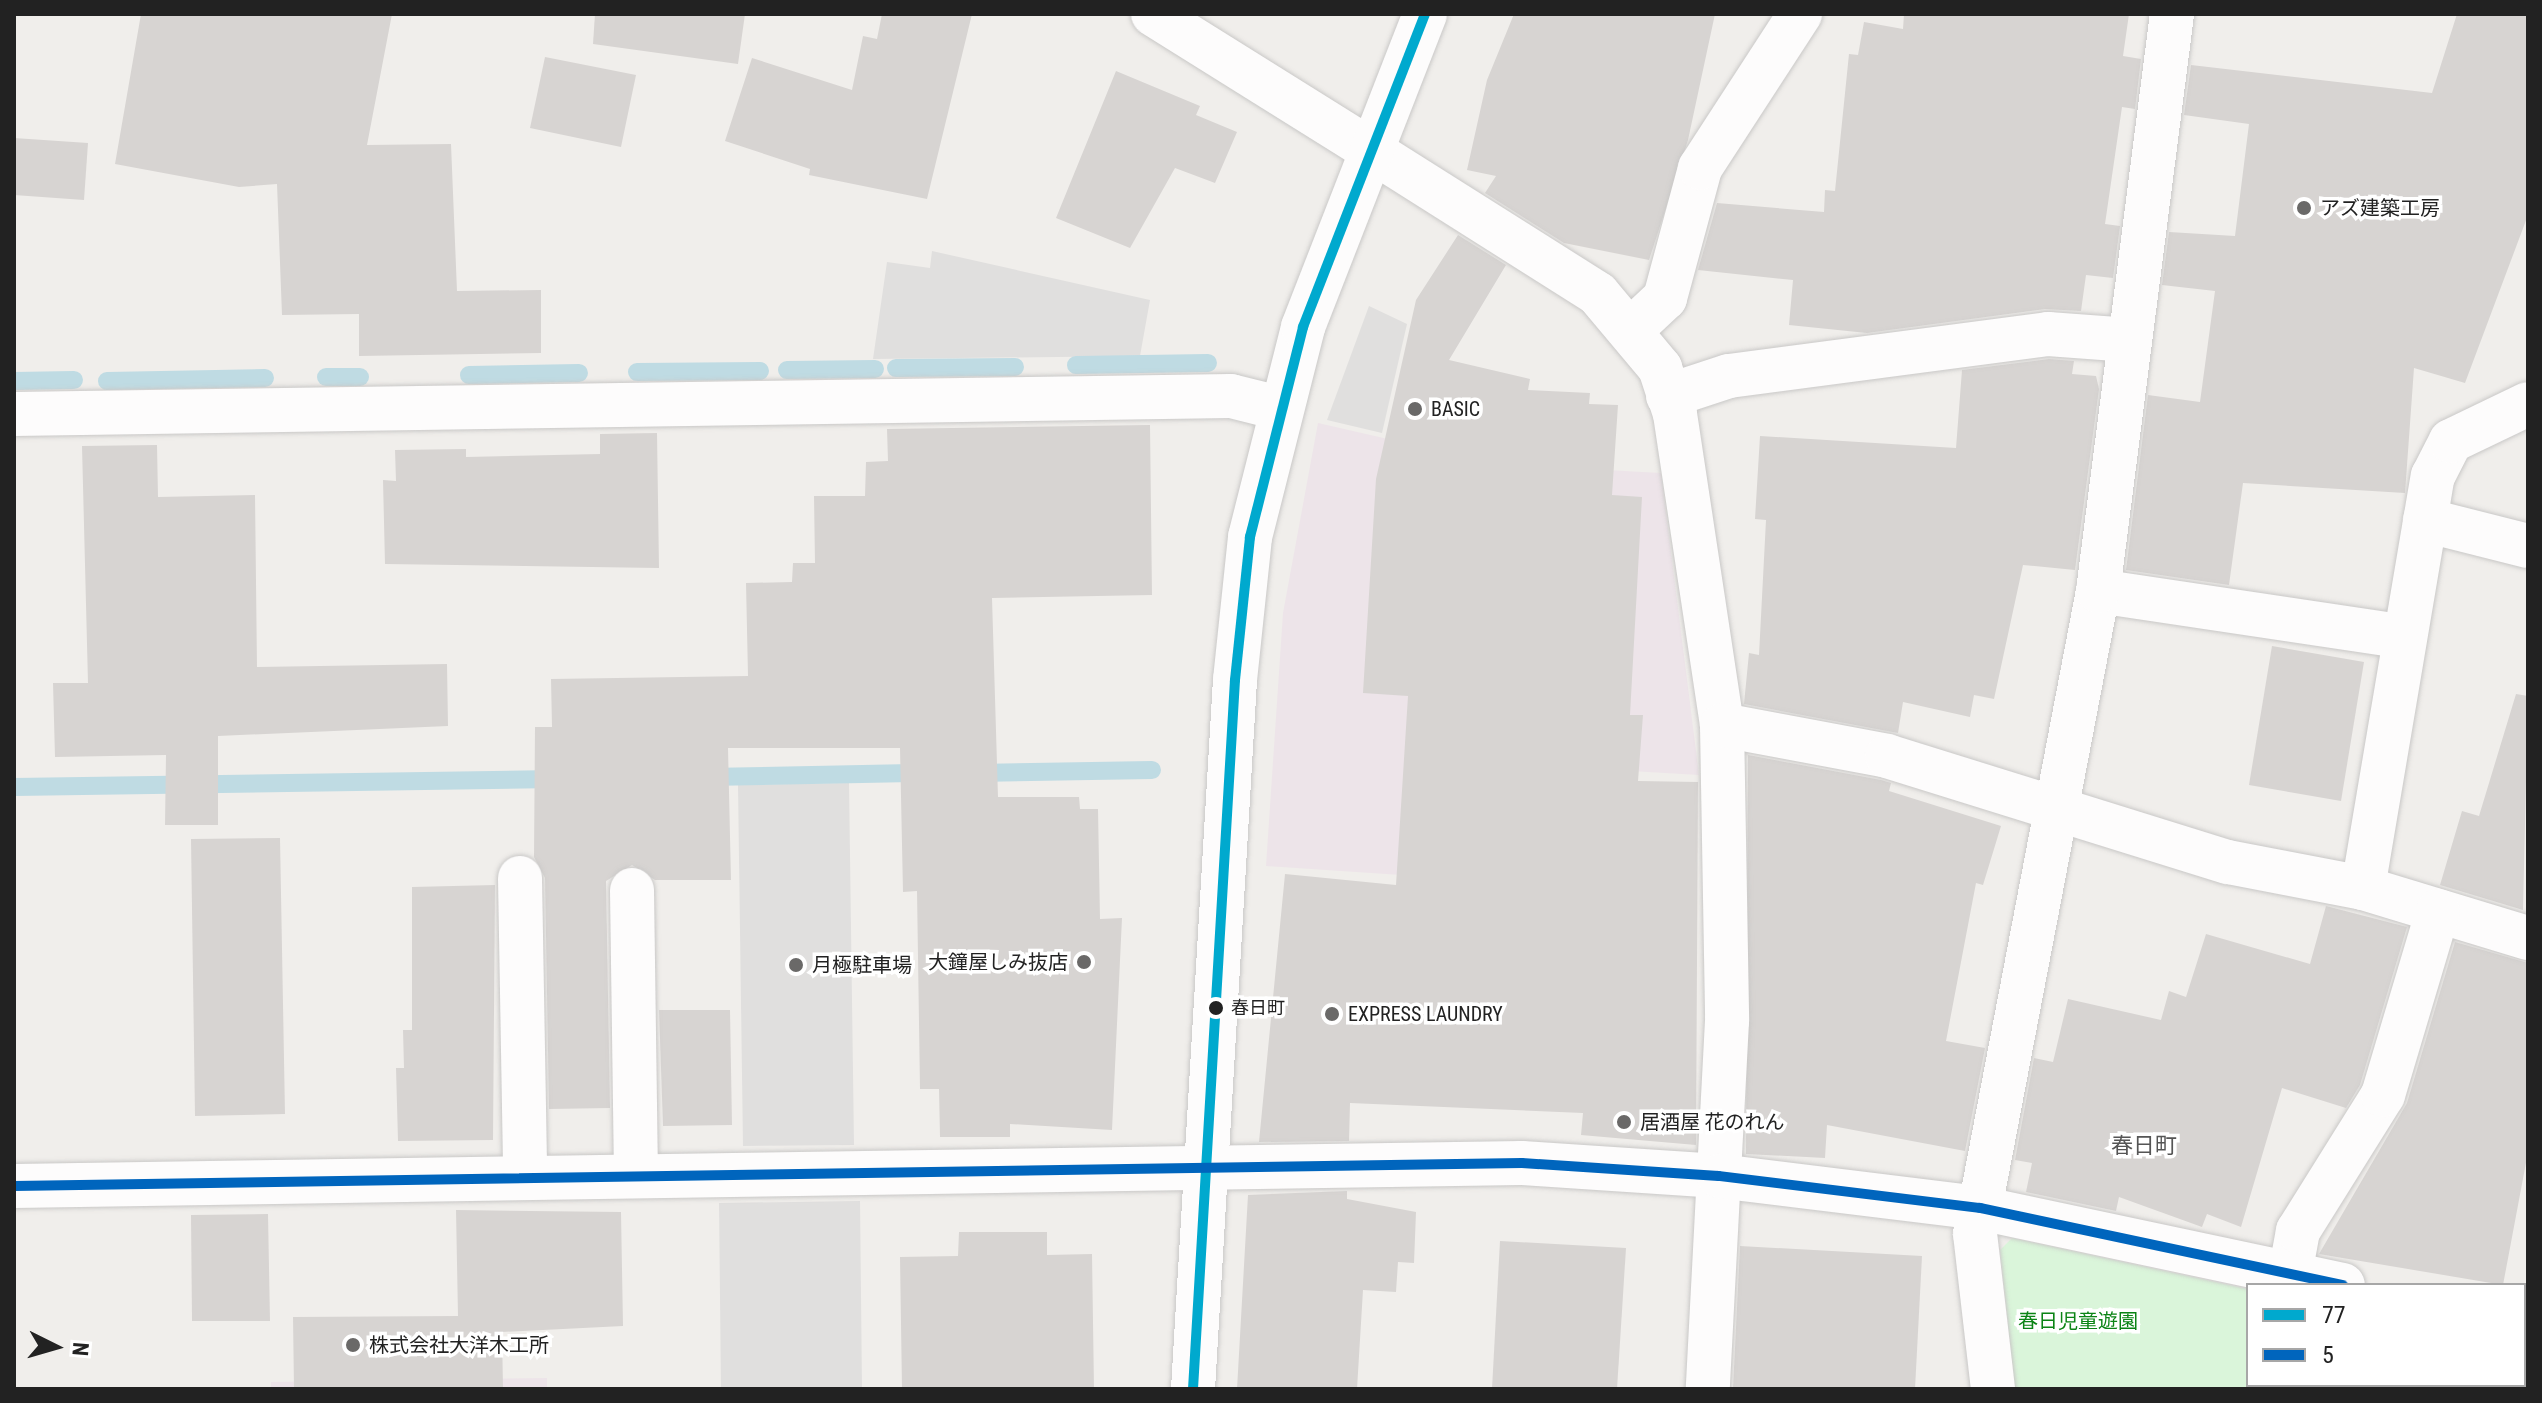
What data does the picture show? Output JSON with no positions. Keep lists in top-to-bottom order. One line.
{"districts":["春日町"],"parks":["春日児童遊園"],"places":["アズ建築工房","BASIC","大鐘屋しみ抜店","月極駐車場","春日町","EXPRESS LAUNDRY","居酒屋 花のれん","株式会社大洋木工所"],"lines":["transit line 77","transit line 5"],"legend":["77","5"],"north":"right"}
